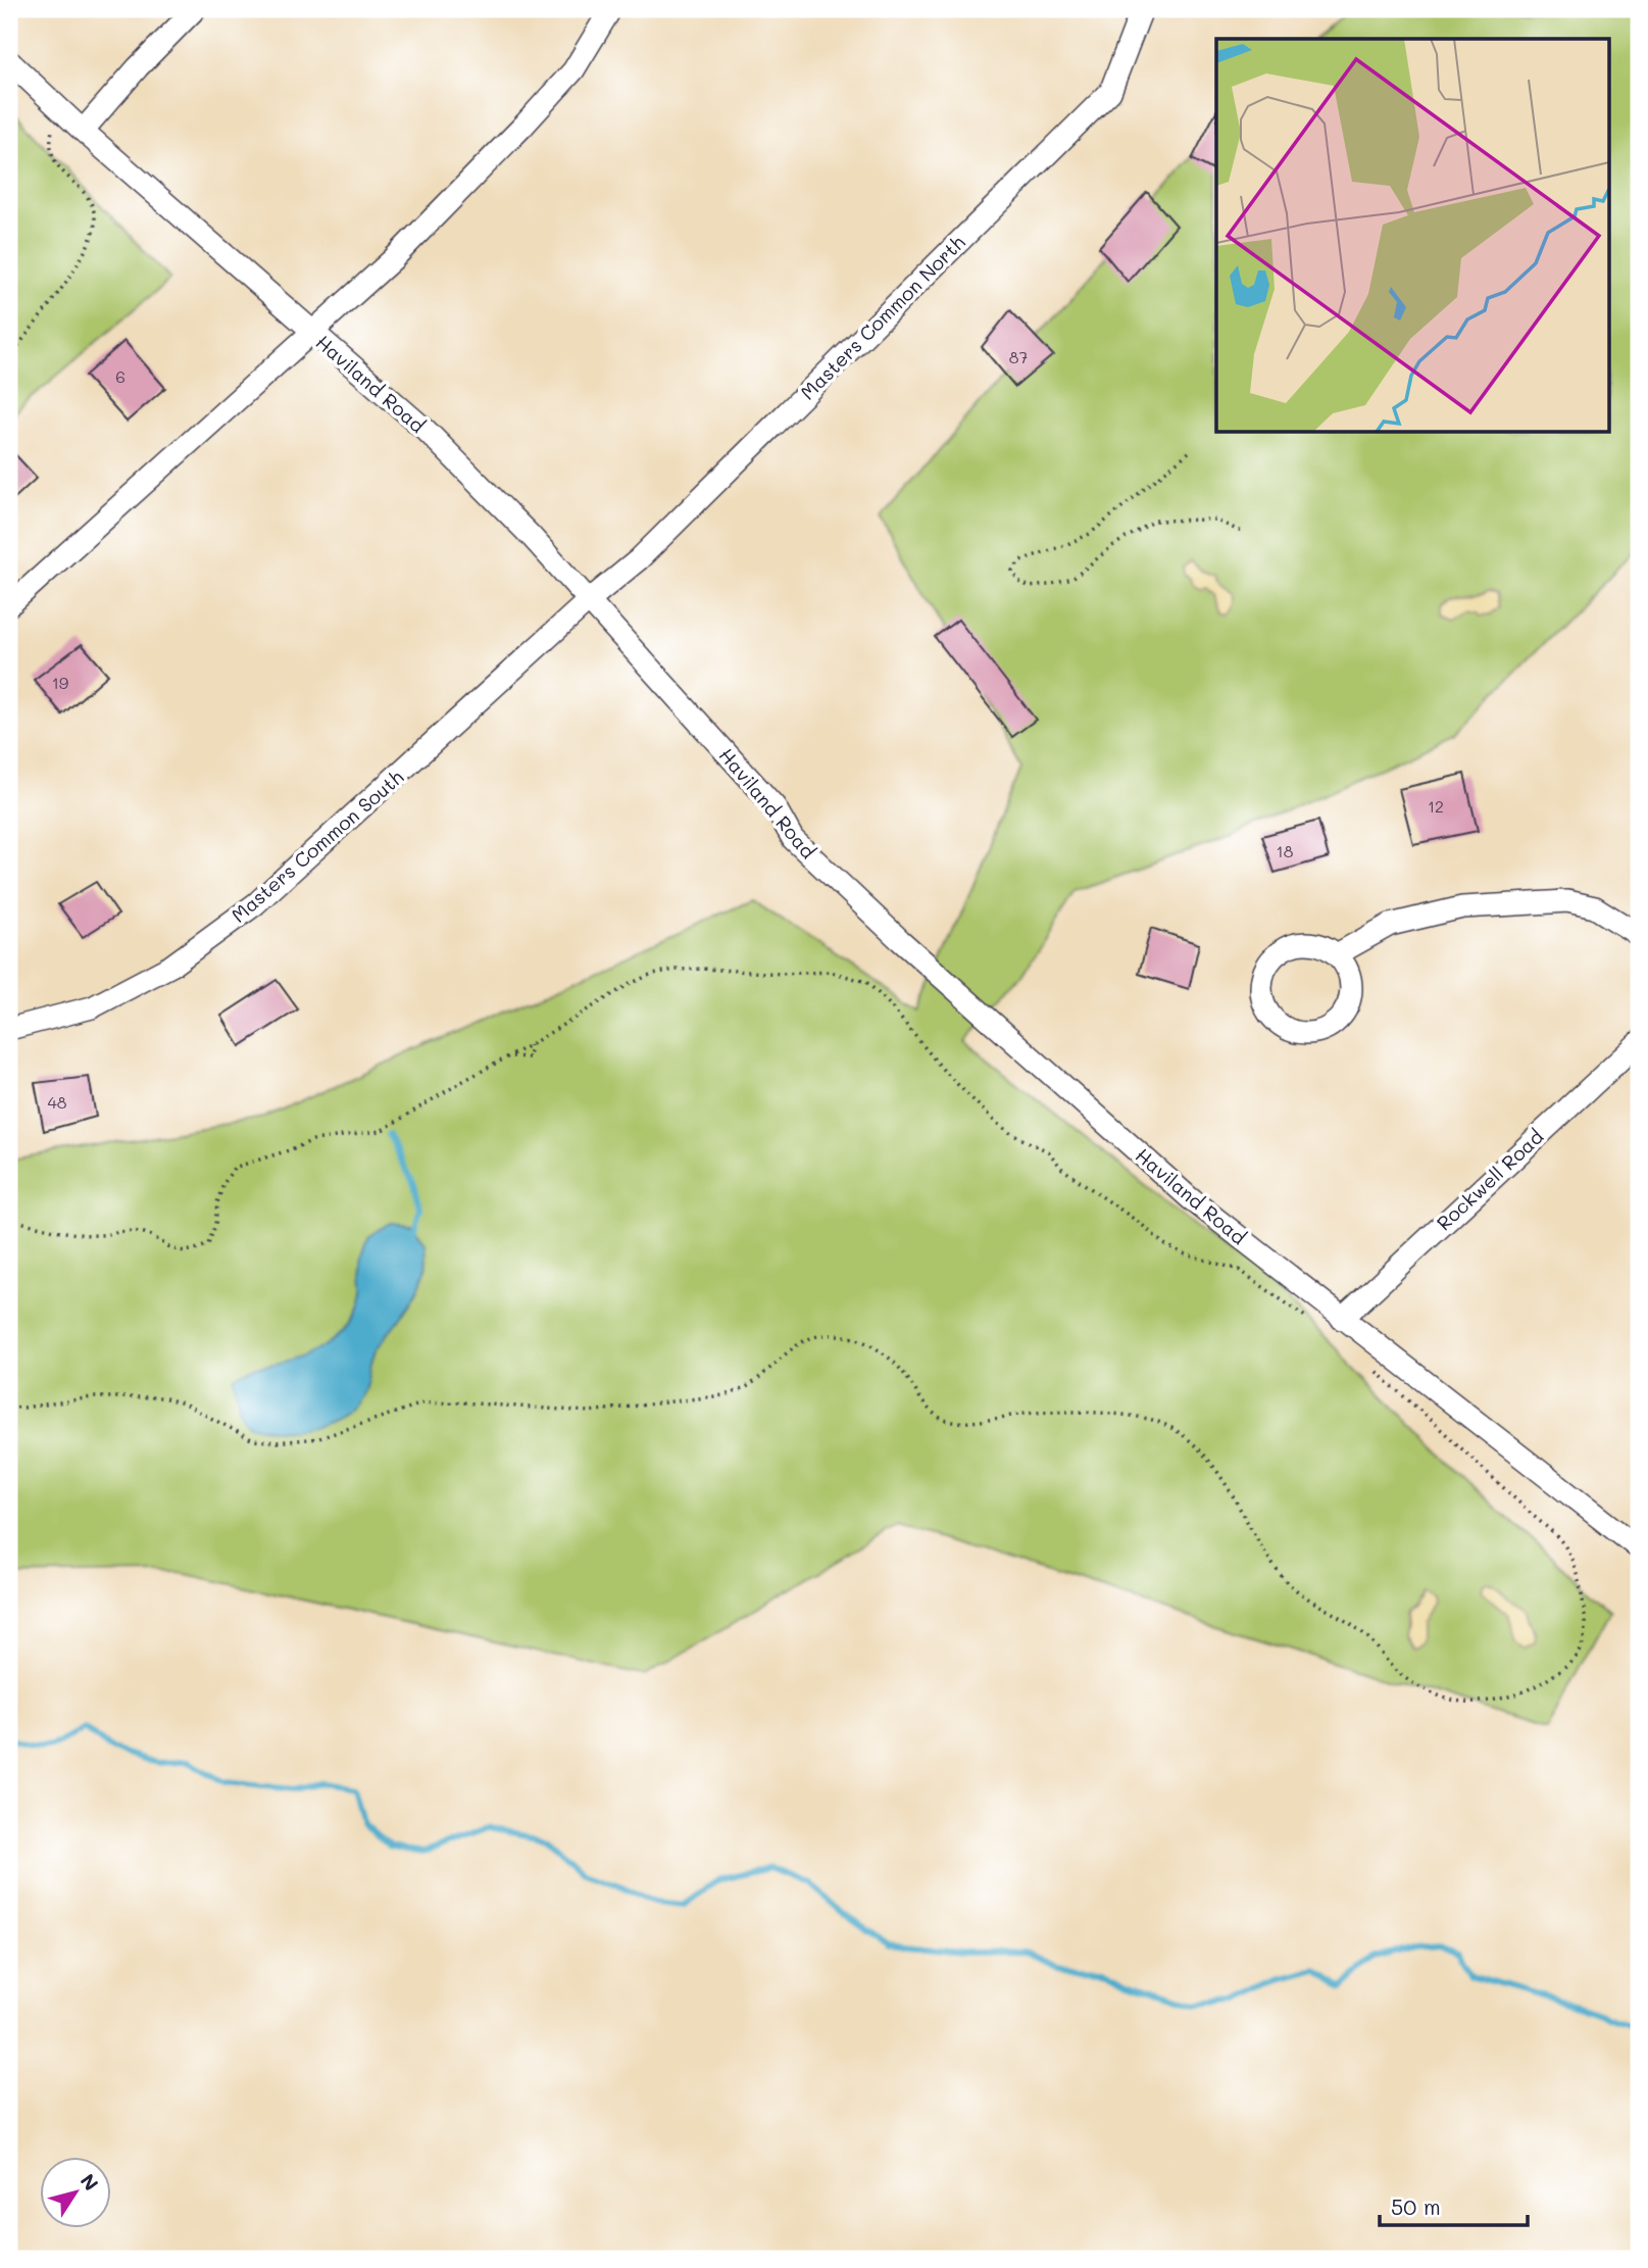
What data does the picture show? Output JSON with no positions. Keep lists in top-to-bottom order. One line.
{"streets":{"street":["Masters Common North","Haviland Road","Masters Common South","Rockwell Road"]},"crossings":[["Masters Common North","Haviland Road"],["Masters Common North","Masters Common South"],["Haviland Road","Masters Common South"],["Haviland Road","Rockwell Road"]],"house_numbers":["87","6","19","12","18","48"],"scale_bar":"50 m","north":"top right"}
